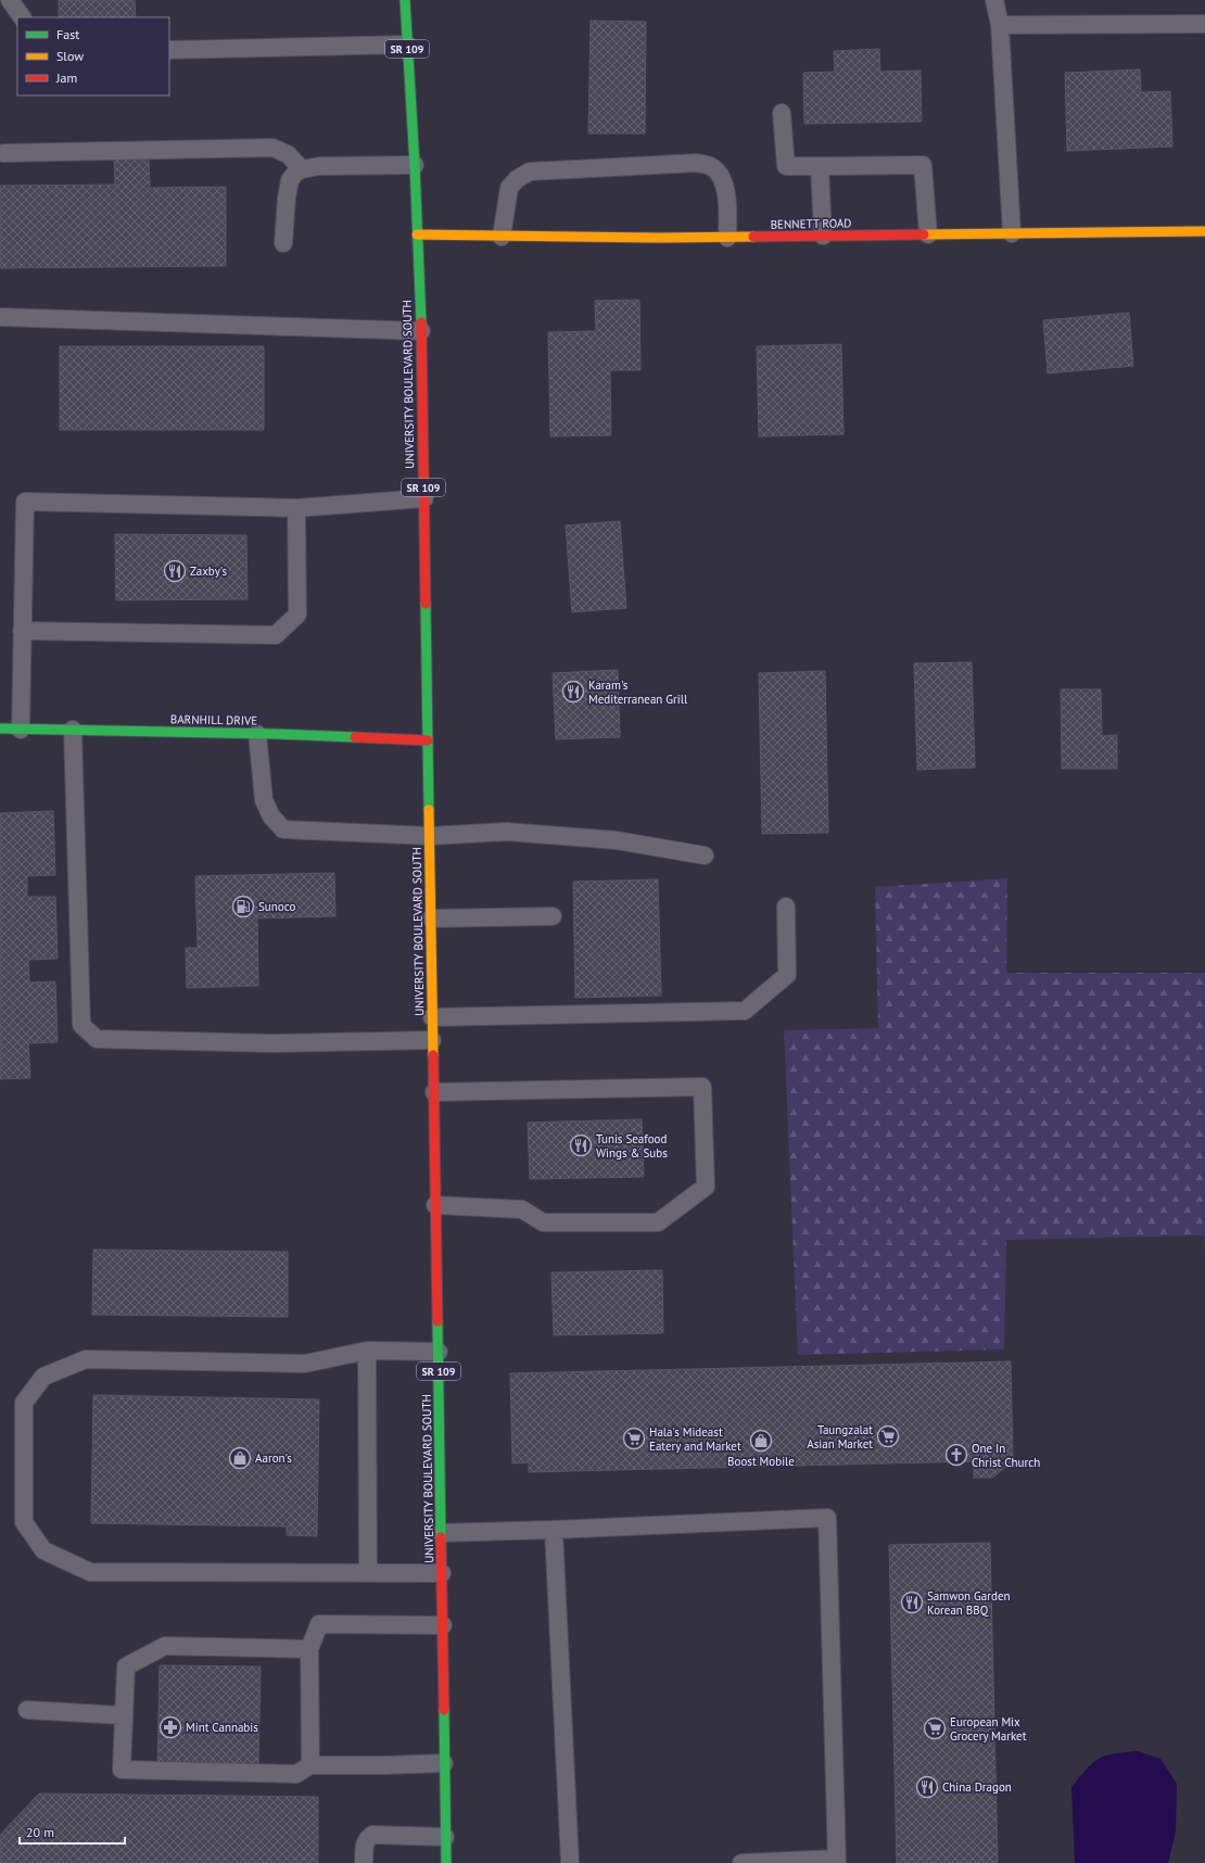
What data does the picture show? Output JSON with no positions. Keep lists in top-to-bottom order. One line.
{"streets":{"main road":["SR 109","BENNETT ROAD","UNIVERSITY BOULEVARD SOUTH","BARNHILL DRIVE"]},"crossings":[["BENNETT ROAD","UNIVERSITY BOULEVARD SOUTH"],["UNIVERSITY BOULEVARD SOUTH","BARNHILL DRIVE"]],"places":{"restaurant":["Zaxby's","Karam's Mediterranean Grill","Tunis Seafood Wings & Subs","Samwon Garden Korean BBQ","China Dragon"],"fuel station":["Sunoco"],"supermarket":["Taungzalat Asian Market","Hala's Mideast Eatery and Market","European Mix Grocery Market"],"shop":["Boost Mobile","Aaron's"],"church":["One In Christ Church"],"pharmacy":["Mint Cannabis"]},"legend":["Fast","Slow","Jam"],"scale_bar":"20 m"}
